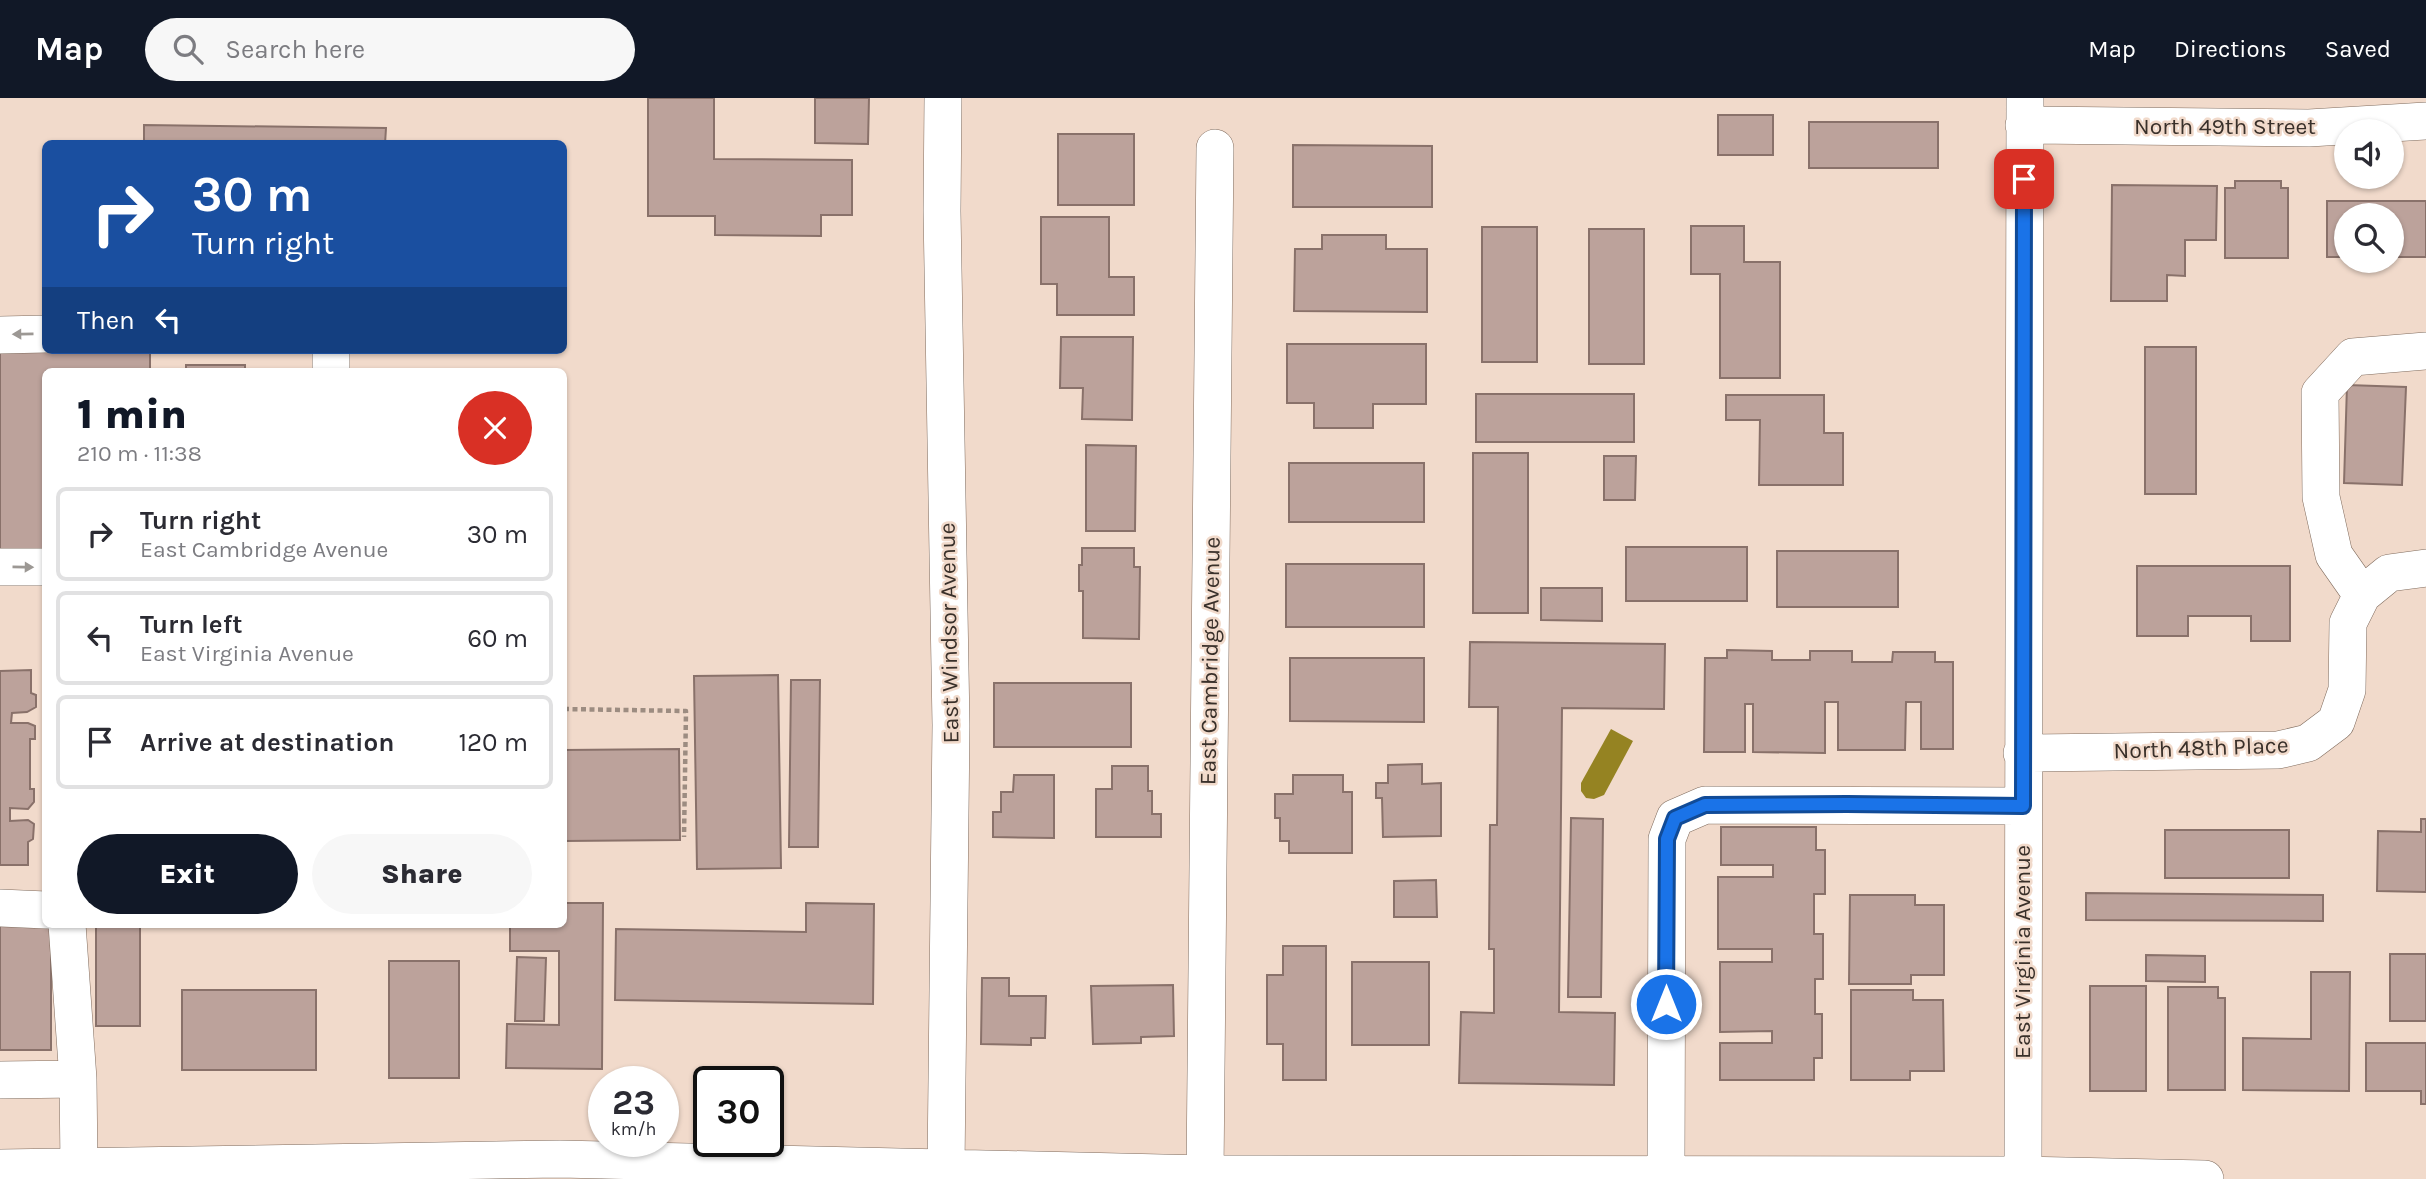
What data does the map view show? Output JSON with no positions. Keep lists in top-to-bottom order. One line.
{"streets":{"street":["North 49th Street","East Windsor Avenue","East Cambridge Avenue","North 48th Place","East Virginia Avenue"]},"crossings":[["North 49th Street","East Virginia Avenue"],["North 48th Place","East Virginia Avenue"]],"page":{"header":"Map","search":"Search here","nav":["Map","Directions","Saved"],"turn":["30 m","Turn right"],"then":"Then","heading":["1 min","210 m · 11:38"],"list":[{"name":"Turn right","note":"East Cambridge Avenue","value":"30 m"},{"name":"Turn left","note":"East Virginia Avenue","value":"60 m"},{"name":"Arrive at destination","value":"120 m"}],"buttons":["Exit","Share"],"speed":"23 km/h","limit":"30"}}
